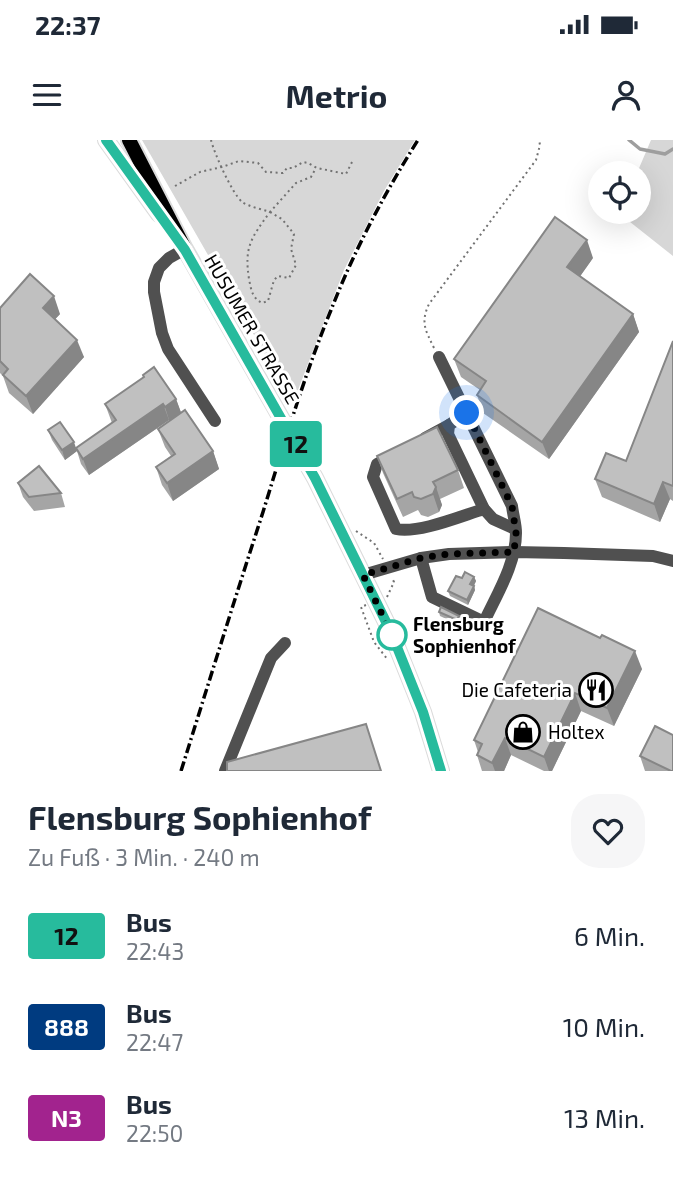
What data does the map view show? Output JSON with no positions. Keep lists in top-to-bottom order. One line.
{"streets":{"main road":["HUSUMER STRASSE"]},"places":{"other":["Flensburg Sophienhof"],"restaurant":["Die Cafeteria"],"shop":["Holtex"]},"lines":["bus line 12"],"page":{"status":"22:37","header":"Metrio","on_map":"12","heading":["Flensburg Sophienhof","Zu Fuß · 3 Min. · 240 m"],"list":[{"mark":"12","name":"Bus","note":"22:43","value":"6 Min."},{"mark":"888","name":"Bus","note":"22:47","value":"10 Min."},{"mark":"N3","name":"Bus","note":"22:50","value":"13 Min."}]}}
